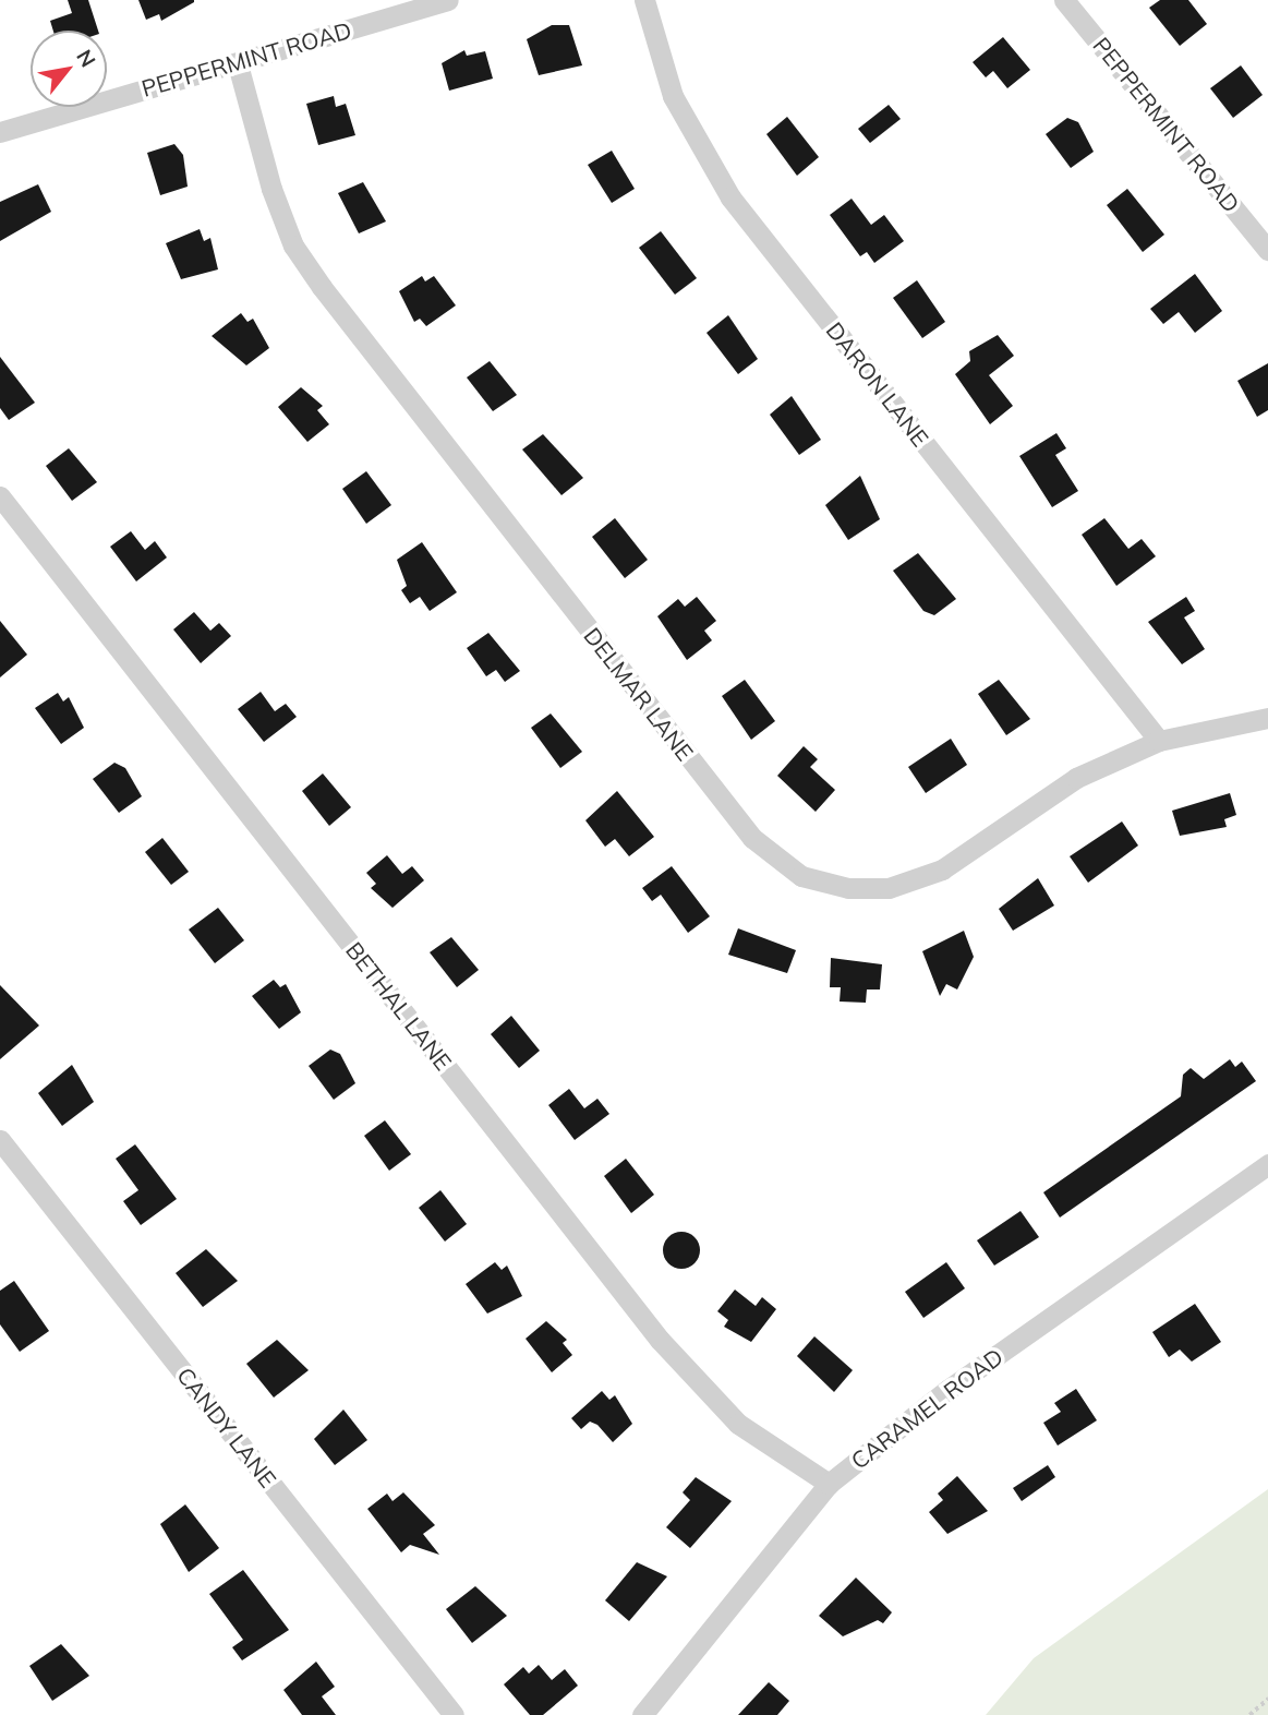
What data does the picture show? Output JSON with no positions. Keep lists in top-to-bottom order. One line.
{"streets":{"street":["PEPPERMINT ROAD","DARON LANE","DELMAR LANE","BETHAL LANE","CARAMEL ROAD","CANDY LANE"]},"crossings":[["PEPPERMINT ROAD","DELMAR LANE"],["DARON LANE","DELMAR LANE"],["BETHAL LANE","CARAMEL ROAD"]],"north":"top right"}
